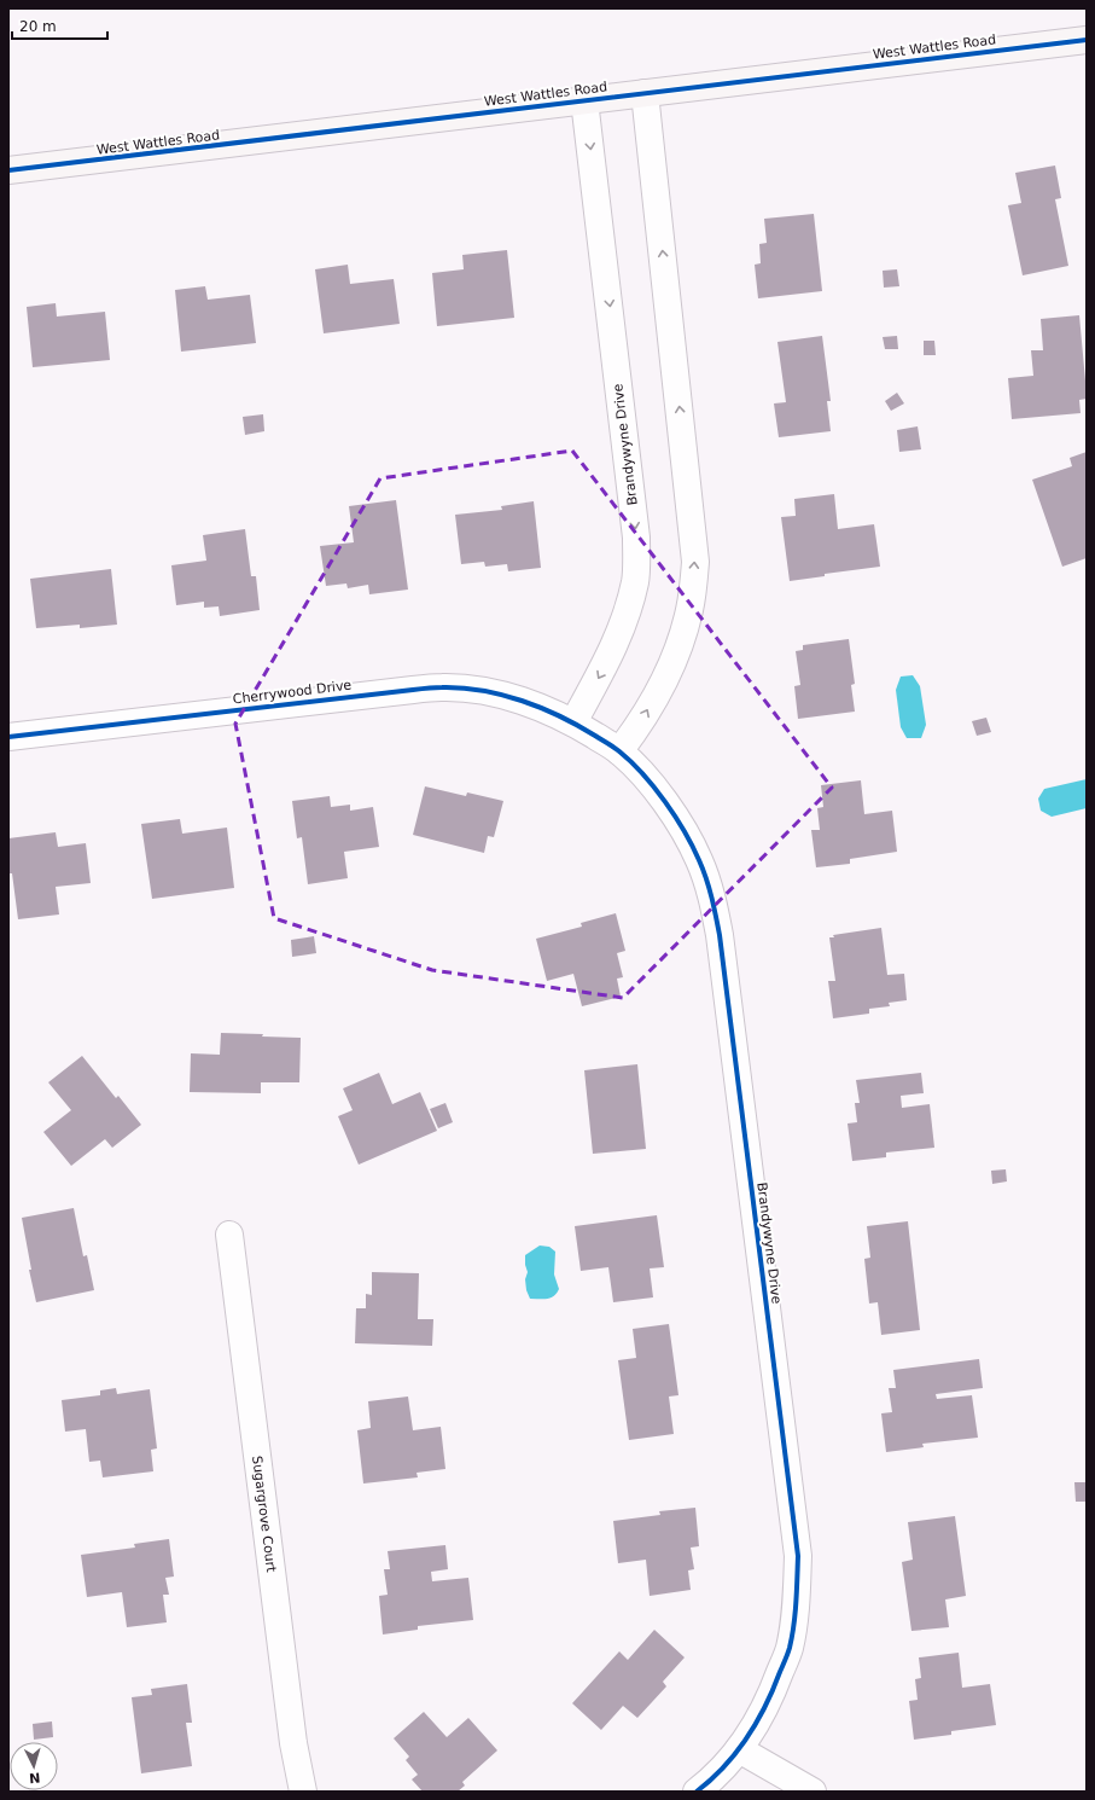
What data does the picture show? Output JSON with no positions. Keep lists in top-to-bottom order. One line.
{"streets":{"street":["West Wattles Road","Brandywyne Drive","Cherrywood Drive","Sugargrove Court"]},"crossings":[["West Wattles Road","Brandywyne Drive"],["Brandywyne Drive","Cherrywood Drive"]],"scale_bar":"20 m","north":"bottom"}
